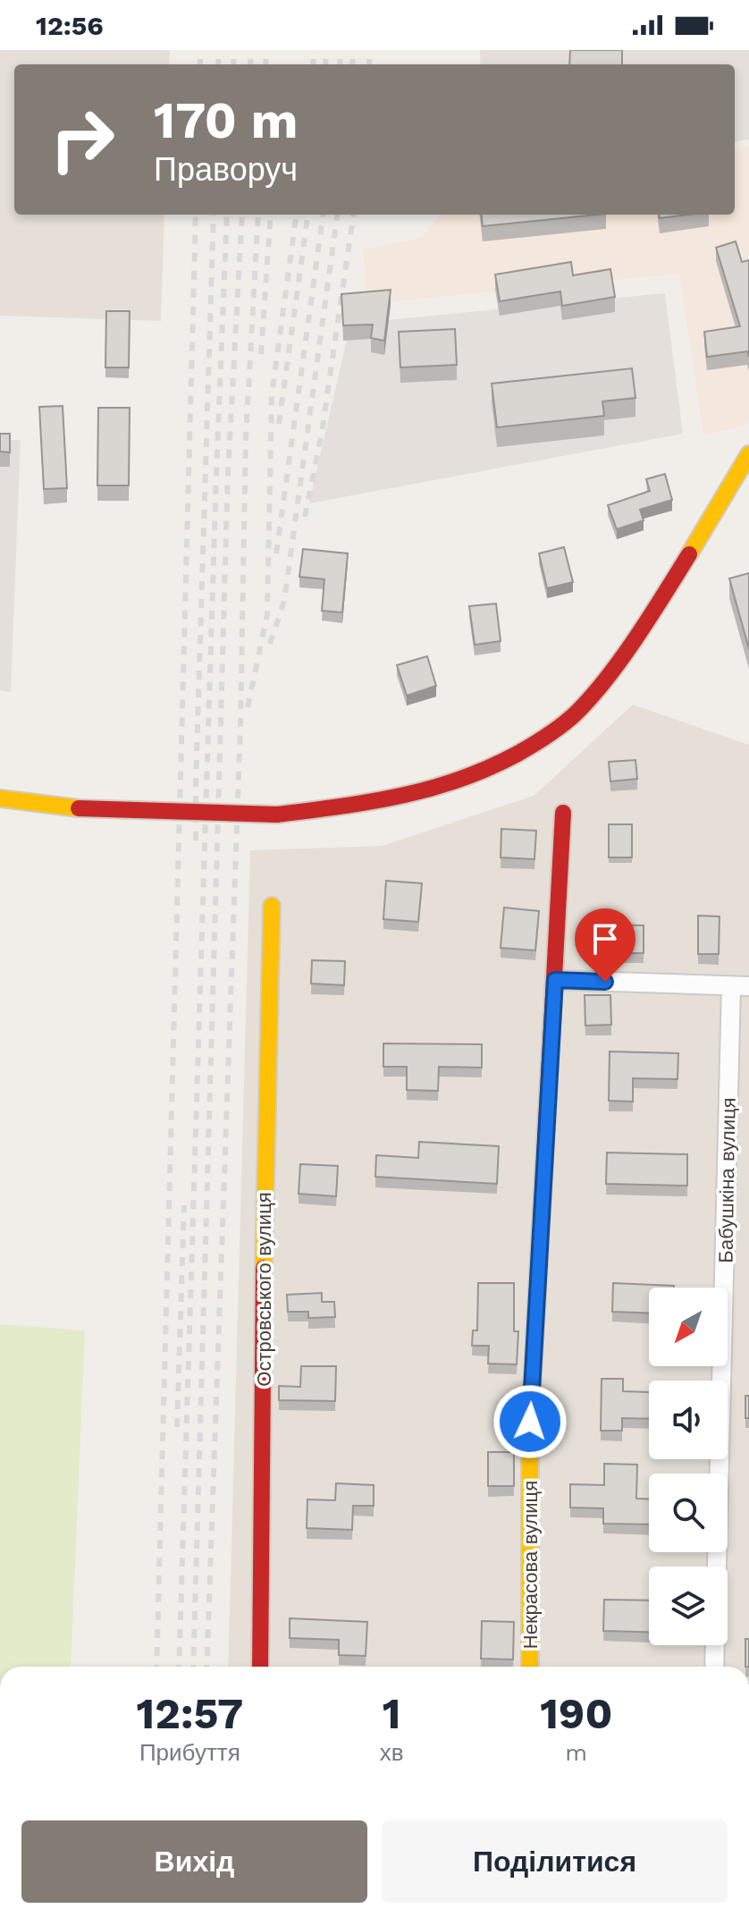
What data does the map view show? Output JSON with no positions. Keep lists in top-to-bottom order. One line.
{"streets":{"street":["Бабушкіна вулиця","Островського вулиця","Некрасова вулиця"]},"north":"bottom left","page":{"status":"12:56","turn":["170 m","Праворуч"],"eta":["12:57","Прибуття","1","хв","190","m"],"buttons":["Вихід","Поділитися"]}}
